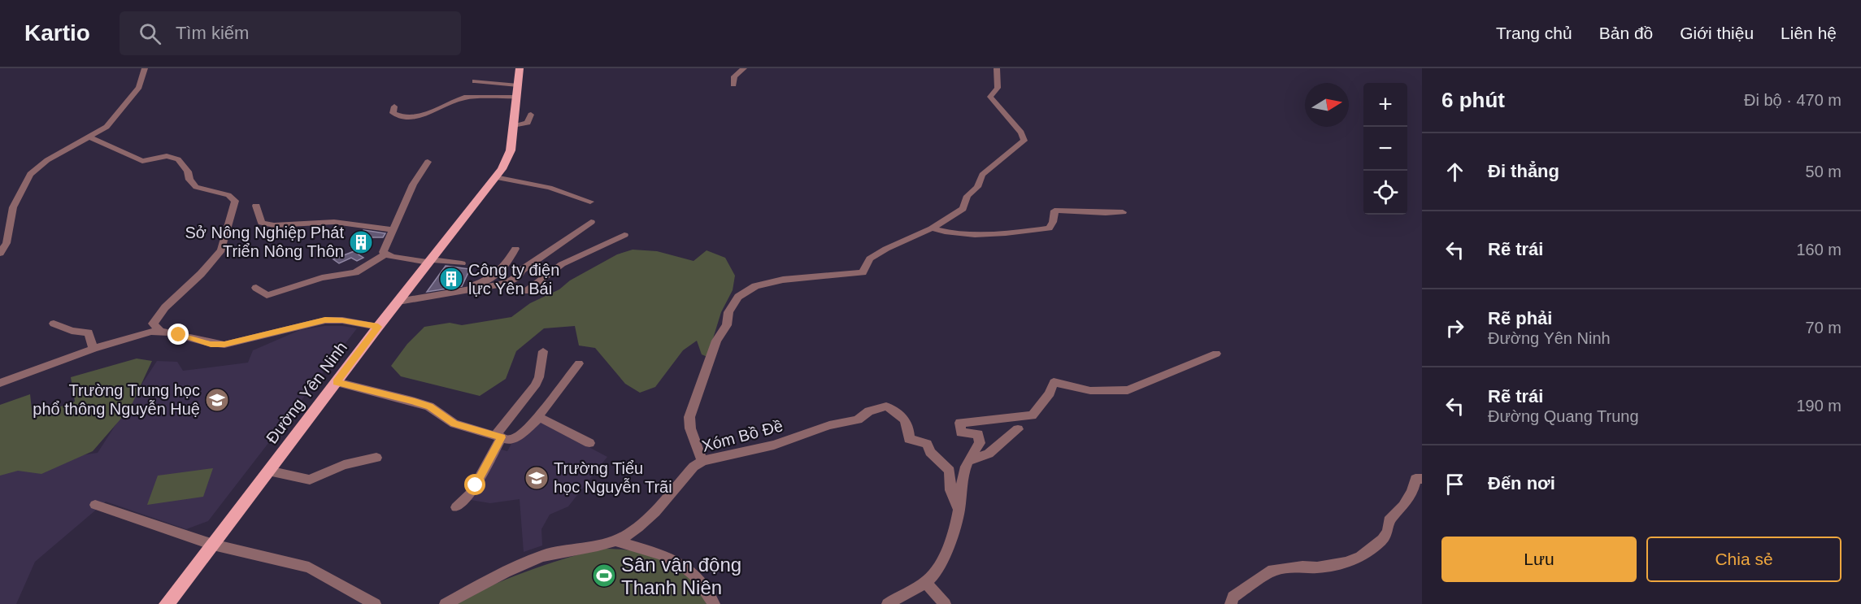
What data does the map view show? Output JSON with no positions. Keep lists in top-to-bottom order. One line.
{"streets":{"main road":["Đường Yên Ninh"],"street":["Xóm Bồ Đề"]},"places":{"building":["Sở Nông Nghiệp Phát Triển Nông Thôn","Công ty điện lực Yên Bái"],"school or university":["Trường Trung học phổ thông Nguyễn Huệ","Trường Tiểu học Nguyễn Trãi"],"sports":["Sân vận động Thanh Niên"]},"north":"right","page":{"header":"Kartio","search":"Tìm kiếm","nav":["Trang chủ","Bản đồ","Giới thiệu","Liên hệ"],"heading":["6 phút","Đi bộ · 470 m"],"map_buttons":["+","−"],"list":[["Đi thẳng","50 m"],["Rẽ trái","160 m"],["Rẽ phải","Đường Yên Ninh","70 m"],["Rẽ trái","Đường Quang Trung","190 m"],"Đến nơi"],"buttons":["Lưu","Chia sẻ"]}}
